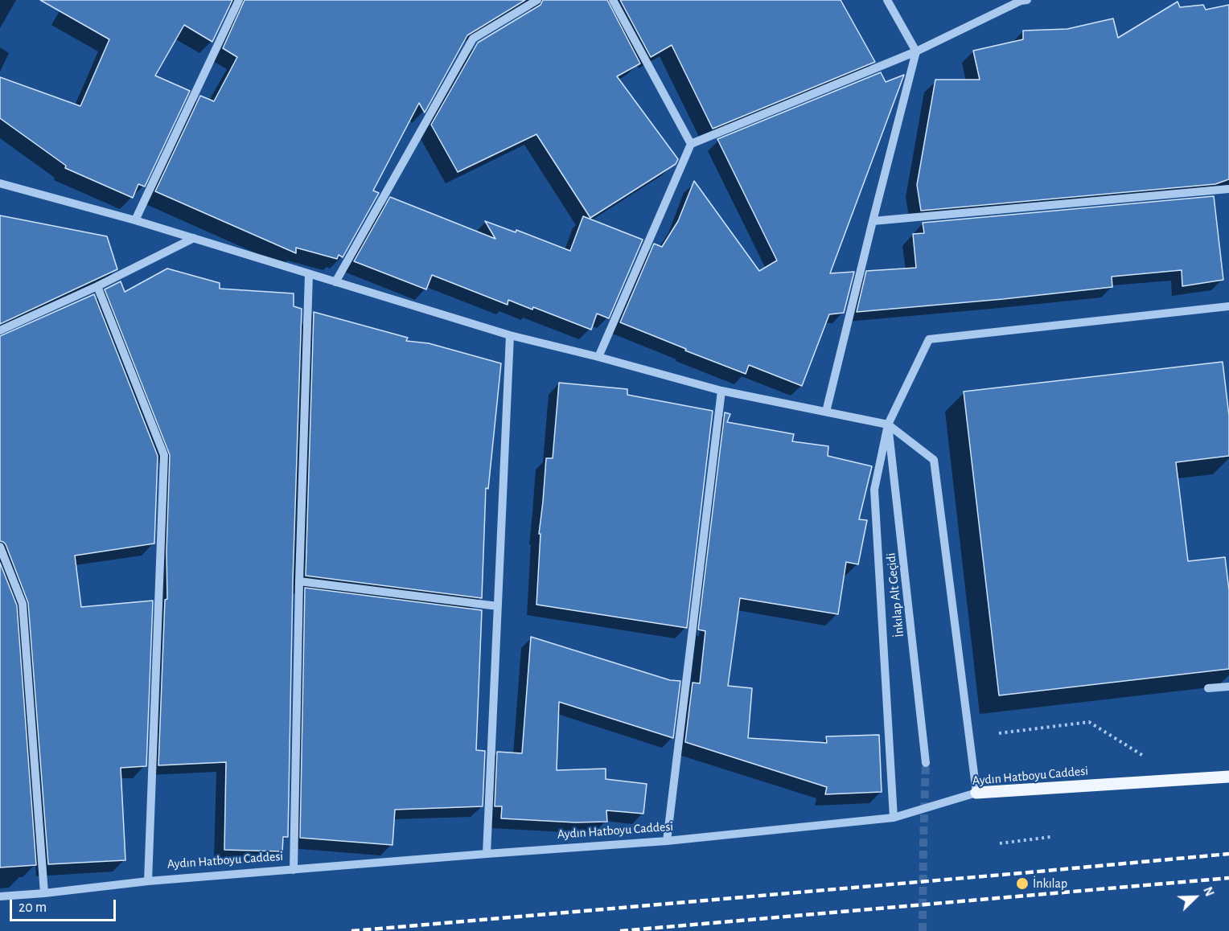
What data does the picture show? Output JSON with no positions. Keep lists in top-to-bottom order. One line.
{"streets":{"main road":["Aydın Hatboyu Caddesi"],"street":["İnkılap Alt Geçidi"]},"places":["İnkılap"],"scale_bar":"20 m","north":"top right"}
